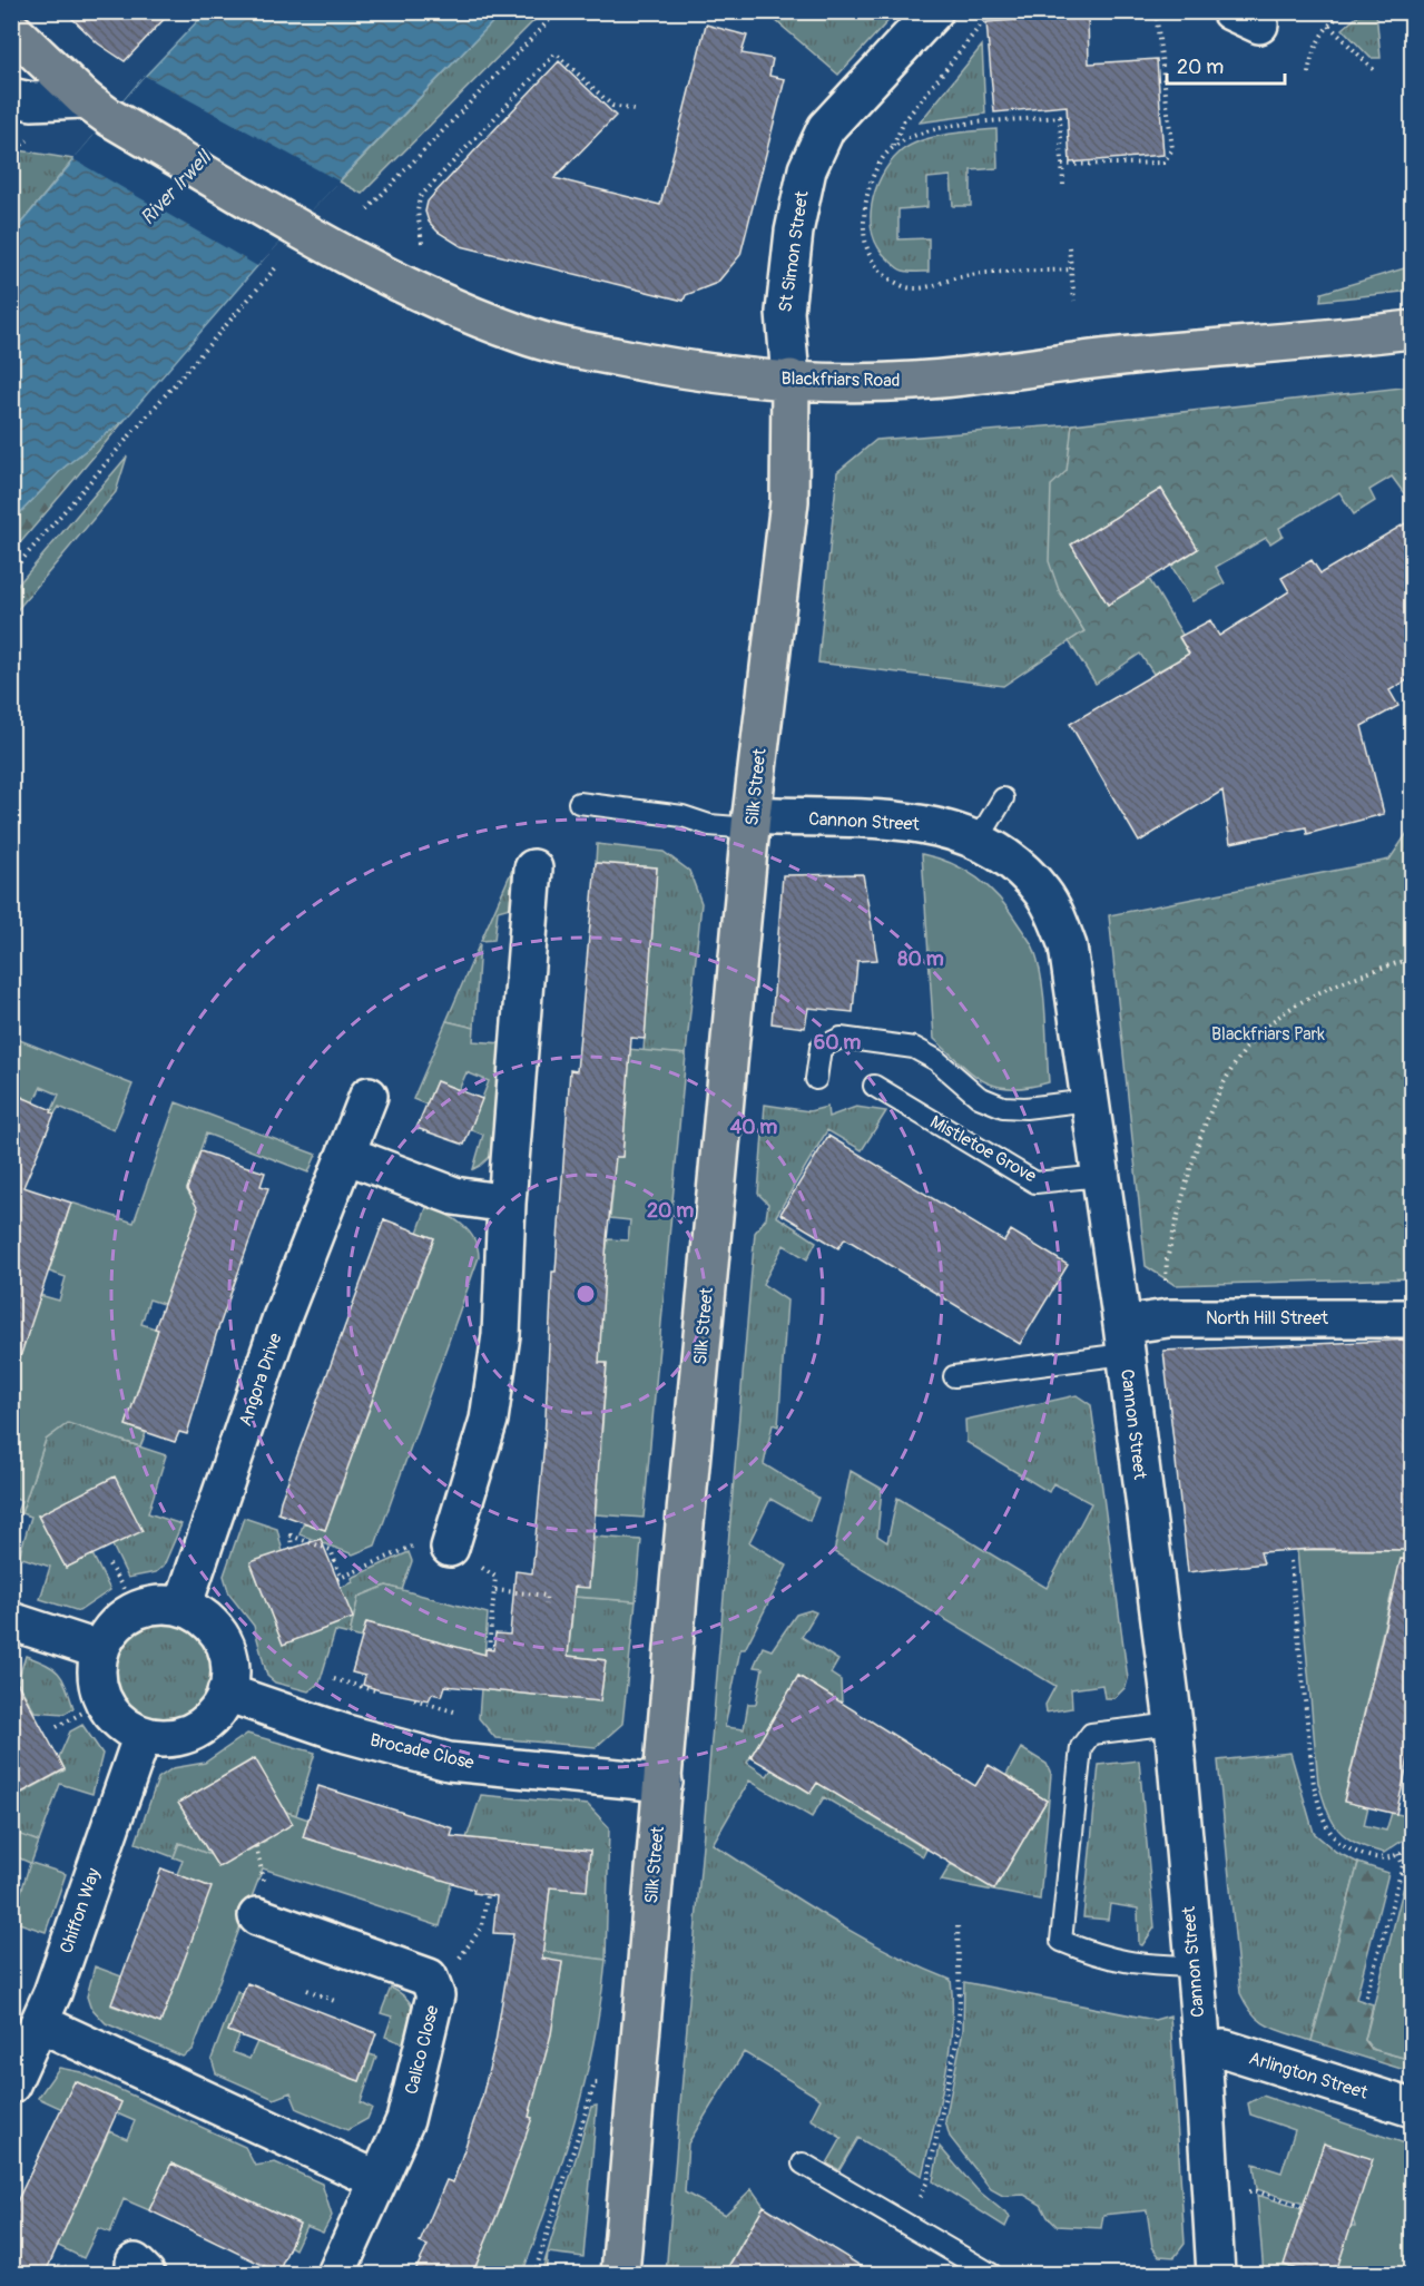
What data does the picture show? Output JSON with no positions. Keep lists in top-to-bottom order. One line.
{"streets":{"main road":["Blackfriars Road","Silk Street"],"street":["St Simon Street","Cannon Street","North Hill Street","Angora Drive","Brocade Close","Chiffon Way","Calico Close","Arlington Street"],"lane":["Mistletoe Grove"]},"crossings":[["St Simon Street","Blackfriars Road"],["St Simon Street","Silk Street"],["Blackfriars Road","Silk Street"],["Silk Street","Cannon Street"],["Silk Street","Brocade Close"],["Cannon Street","Mistletoe Grove"],["Cannon Street","North Hill Street"],["Cannon Street","Arlington Street"],["Angora Drive","Brocade Close"],["Angora Drive","Chiffon Way"],["Brocade Close","Chiffon Way"]],"water":["River Irwell"],"parks":["Blackfriars Park"],"scale_bar":"20 m","rings":["80 m","60 m","40 m","20 m"]}
